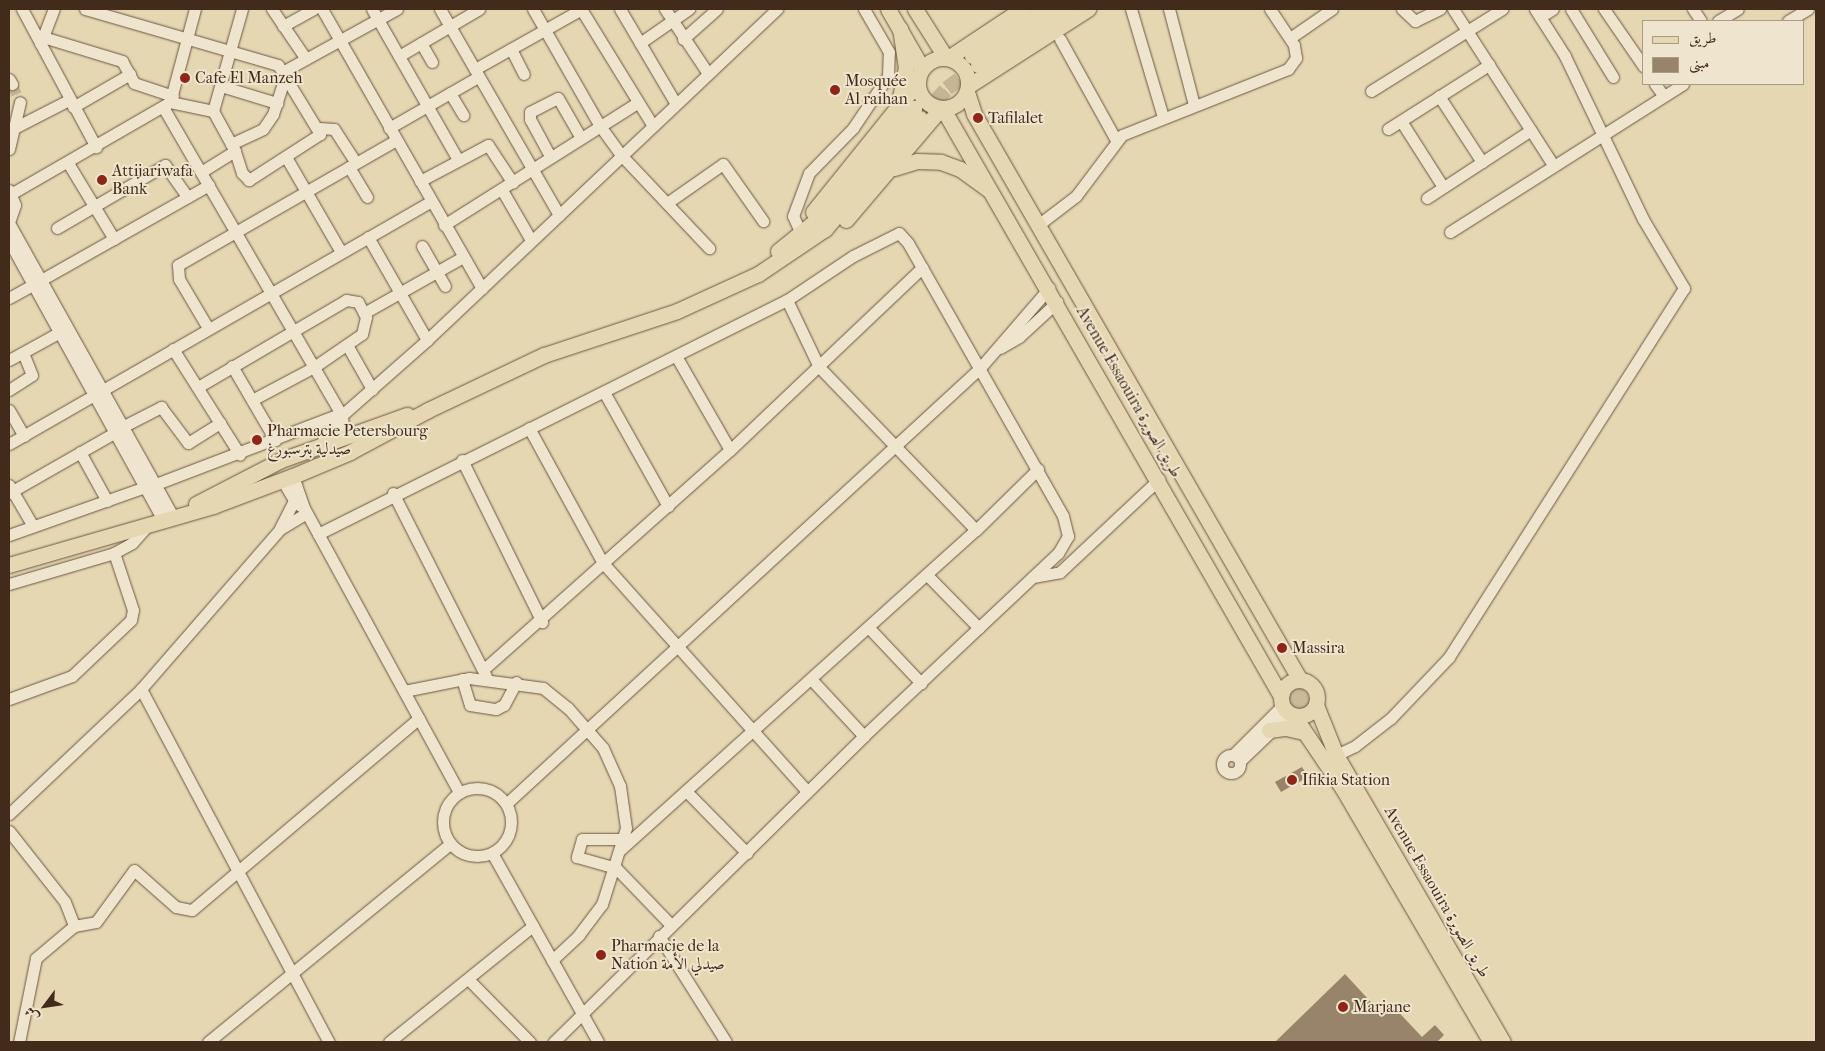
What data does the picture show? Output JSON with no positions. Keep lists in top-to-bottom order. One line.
{"streets":{"main road":["Avenue Essaouira طريق الصويرة"]},"places":["Cafe El Manzeh","Mosquée Al raihan","Tafilalet","Attijariwafa Bank","Pharmacie Petersbourg صيدلية بترسبورغ","Massira","Ifikia Station","Pharmacie de la Nation صيدلي الأمة","Marjane"],"legend":["طريق","مبنى"],"north":"bottom left"}
